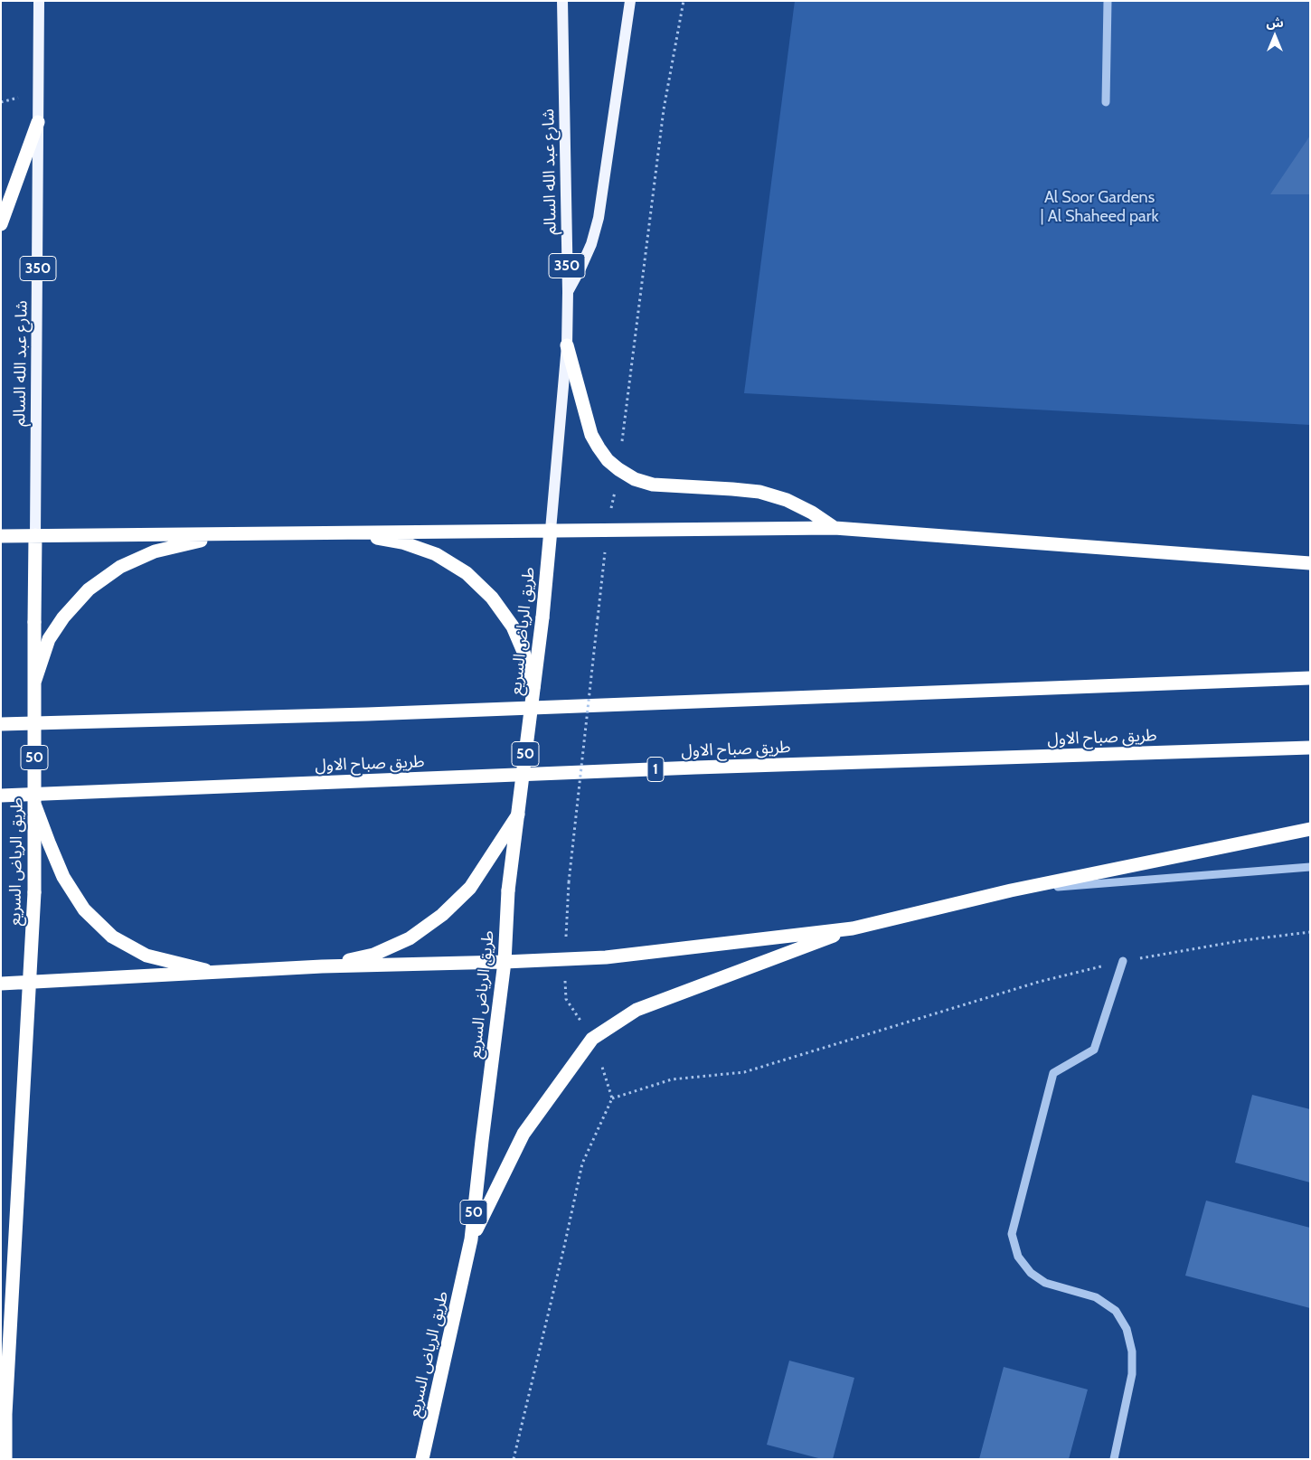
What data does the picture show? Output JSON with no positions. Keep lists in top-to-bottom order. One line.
{"streets":{"highway":["350","طريق الرياض السريع","طريق صباح الاول","50","1"],"main road":["شارع عبد الله السالم"]},"crossings":[["شارع عبد الله السالم","طريق الرياض السريع"]],"parks":["Al Soor Gardens | Al Shaheed park"],"north":"top"}
